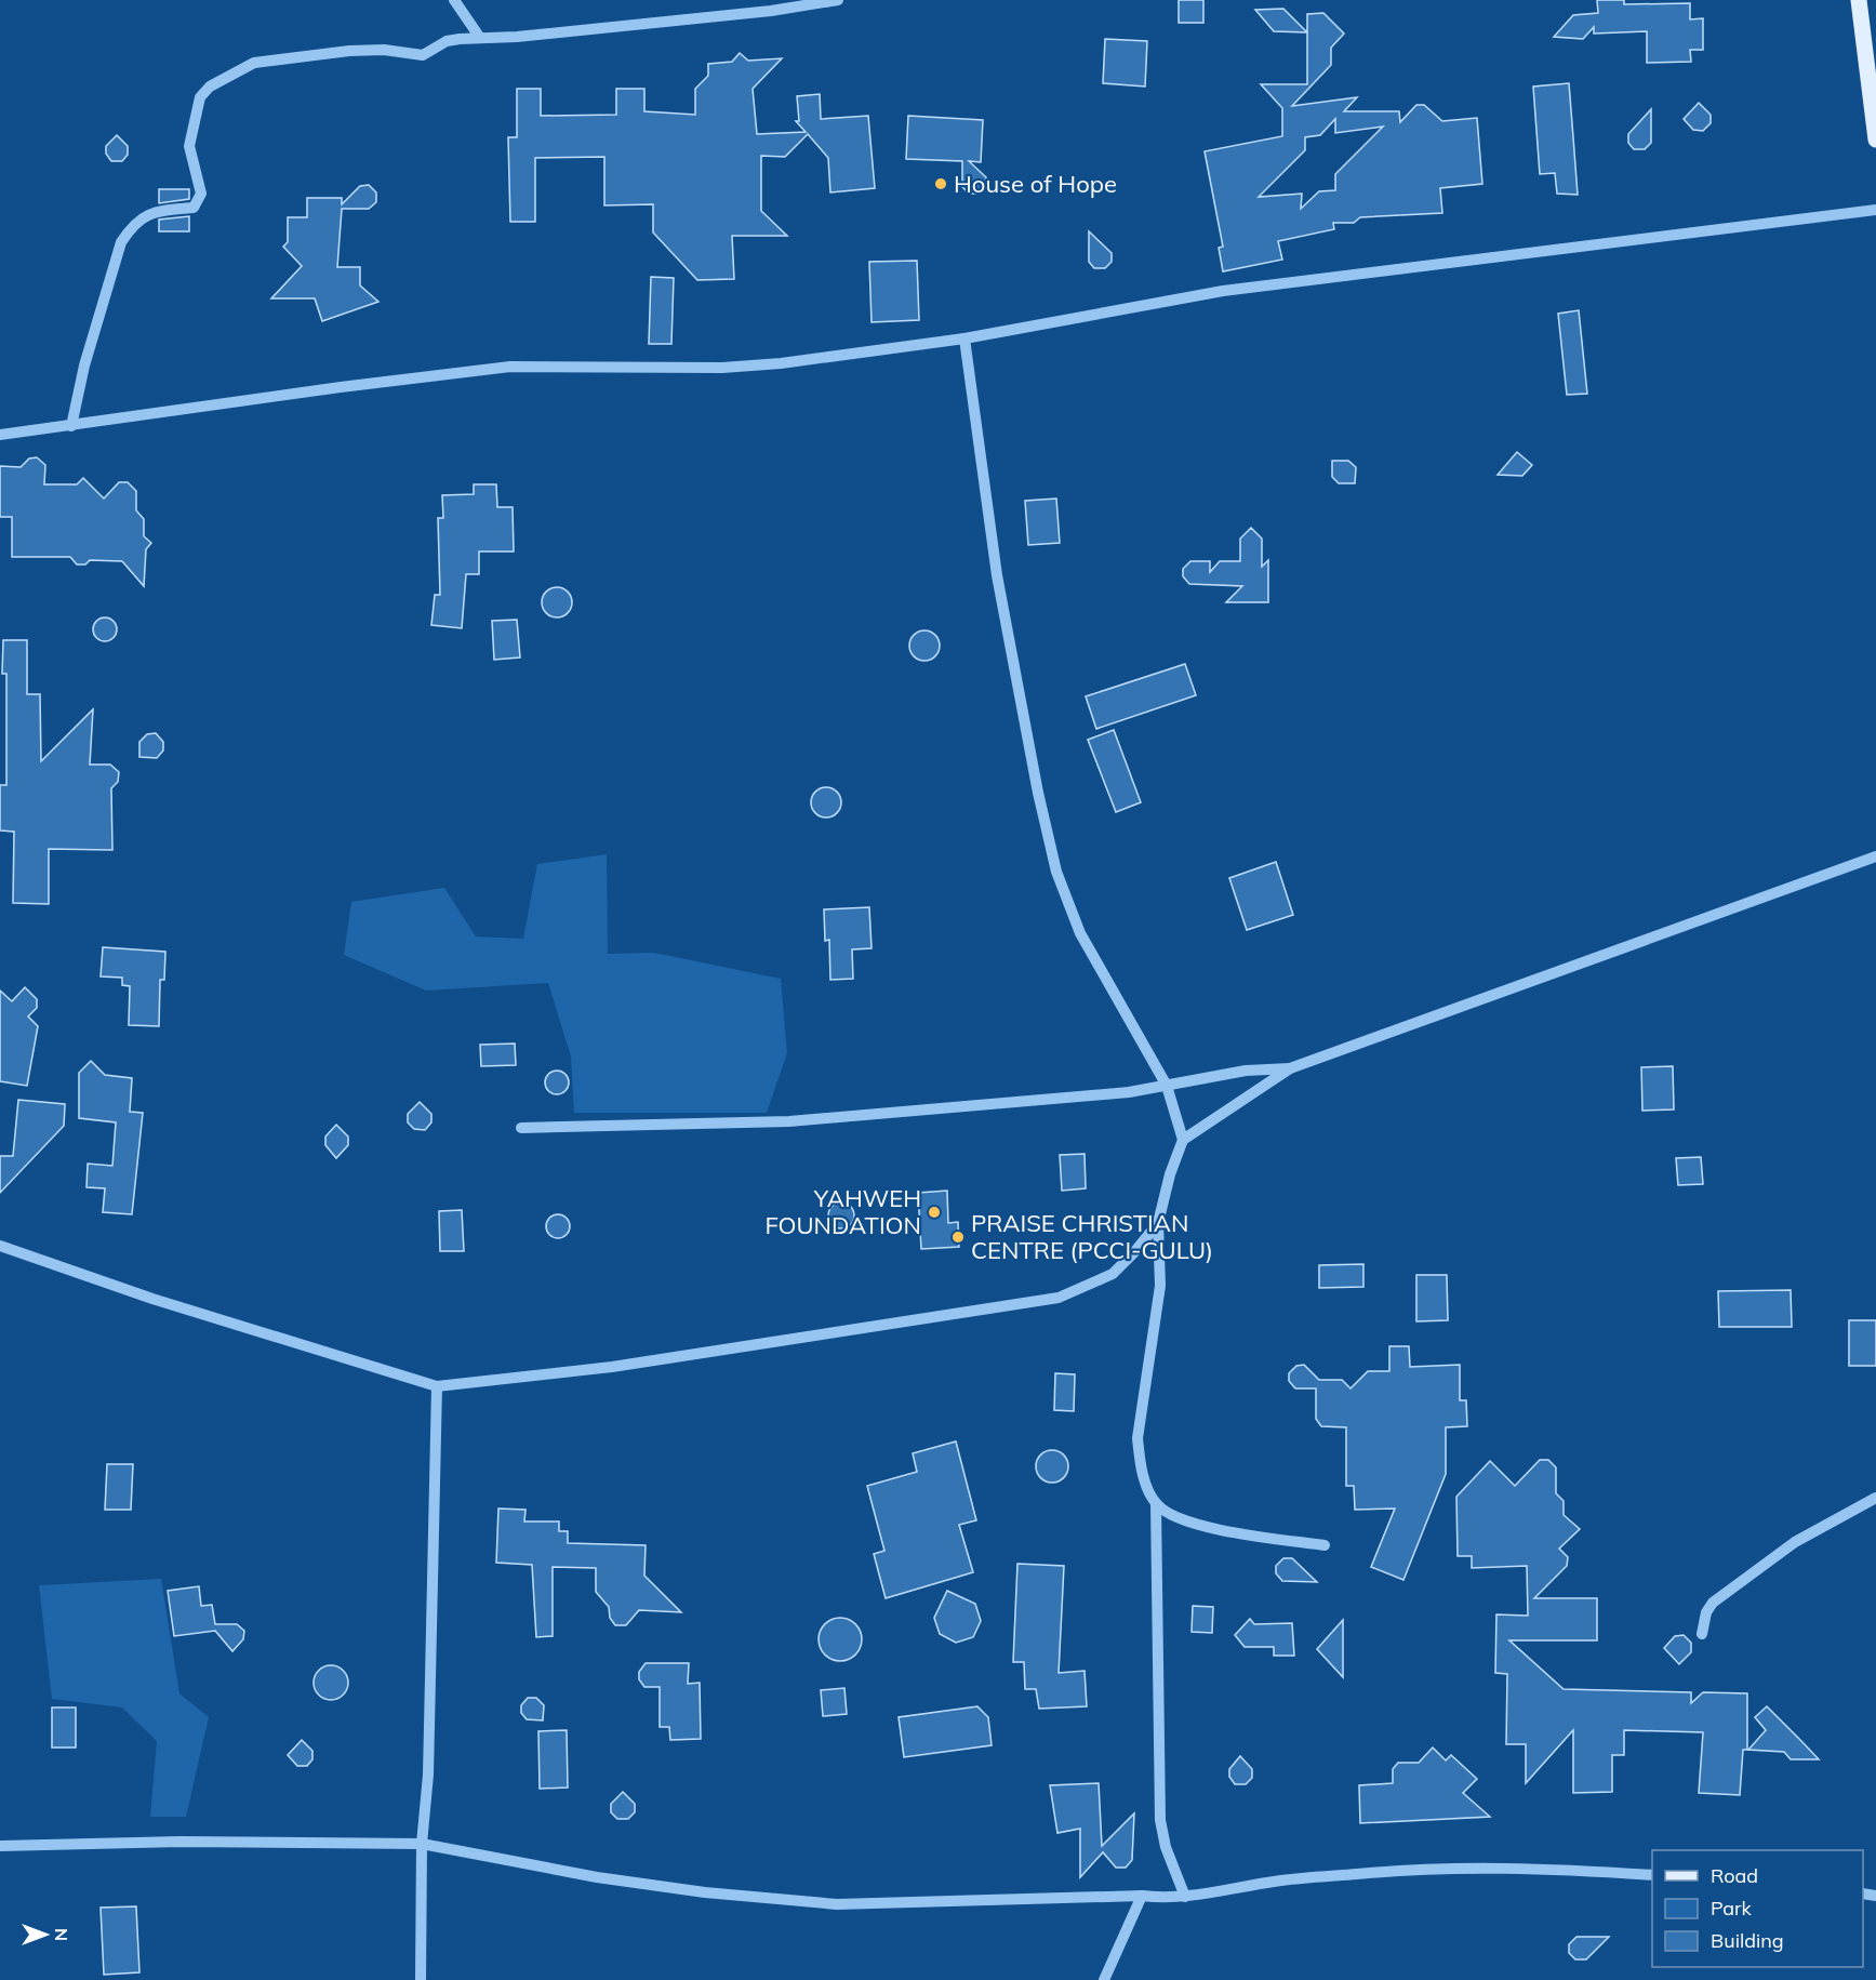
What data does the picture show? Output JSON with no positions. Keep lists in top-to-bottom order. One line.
{"places":["House of Hope","YAHWEH FOUNDATION","PRAISE CHRISTIAN CENTRE (PCCI-GULU)"],"legend":["Road","Park","Building"],"north":"right"}
